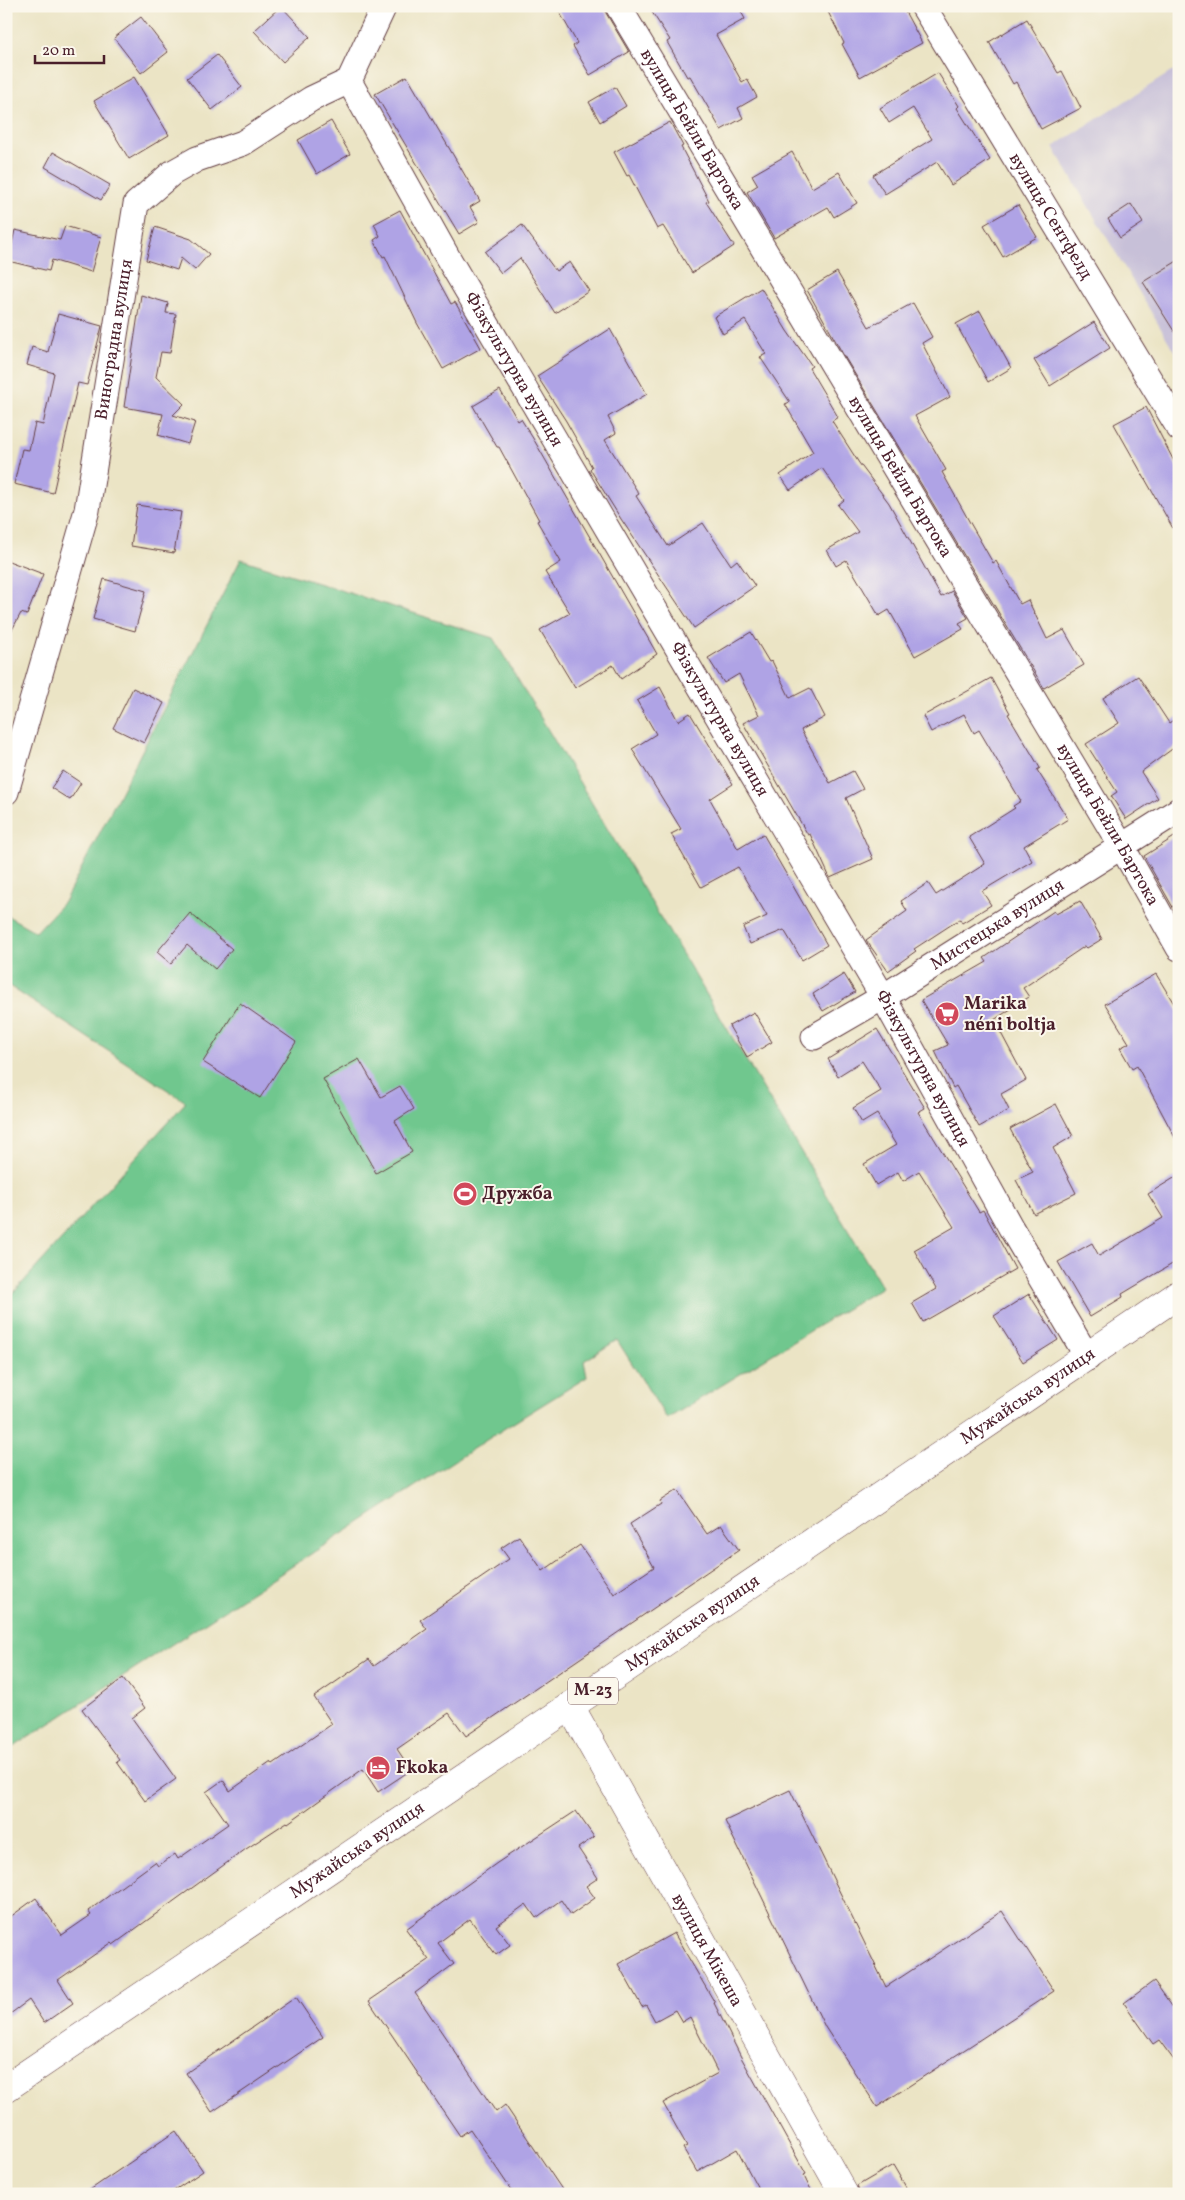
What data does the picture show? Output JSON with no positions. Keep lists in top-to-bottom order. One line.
{"streets":{"main road":["Мужайська вулиця","М-23","вулиця Мікеша"],"street":["вулиця Бейли Бартока","вулиця Сентфелд","Виноградна вулиця","Фізкультурна вулиця","Мистецька вулиця"]},"crossings":[["вулиця Бейли Бартока","Мистецька вулиця"],["Виноградна вулиця","Фізкультурна вулиця"],["Фізкультурна вулиця","Мистецька вулиця"],["Фізкультурна вулиця","Мужайська вулиця"],["Мужайська вулиця","вулиця Мікеша"]],"places":{"supermarket":["Marika néni boltja"],"sports":["Дружба"],"hotel":["Fkoka"]},"scale_bar":"20 m"}
